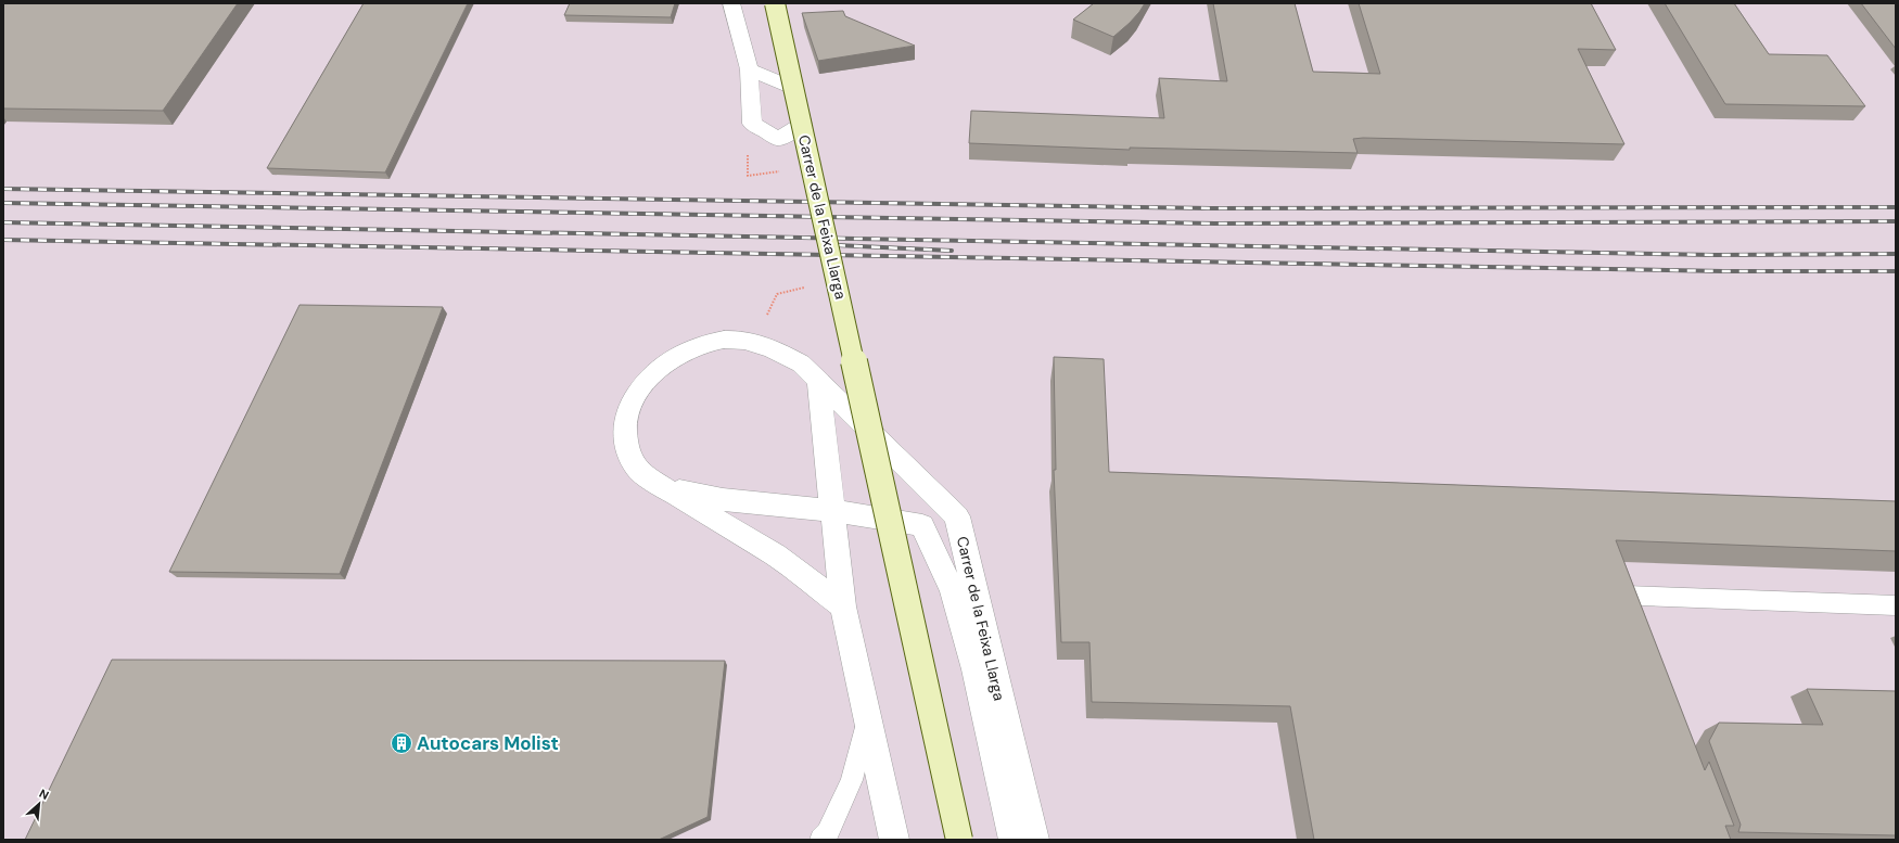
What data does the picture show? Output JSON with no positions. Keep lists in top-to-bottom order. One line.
{"streets":{"main road":["Carrer de la Feixa Llarga"]},"places":{"building":["Autocars Molist"]},"north":"top right"}
